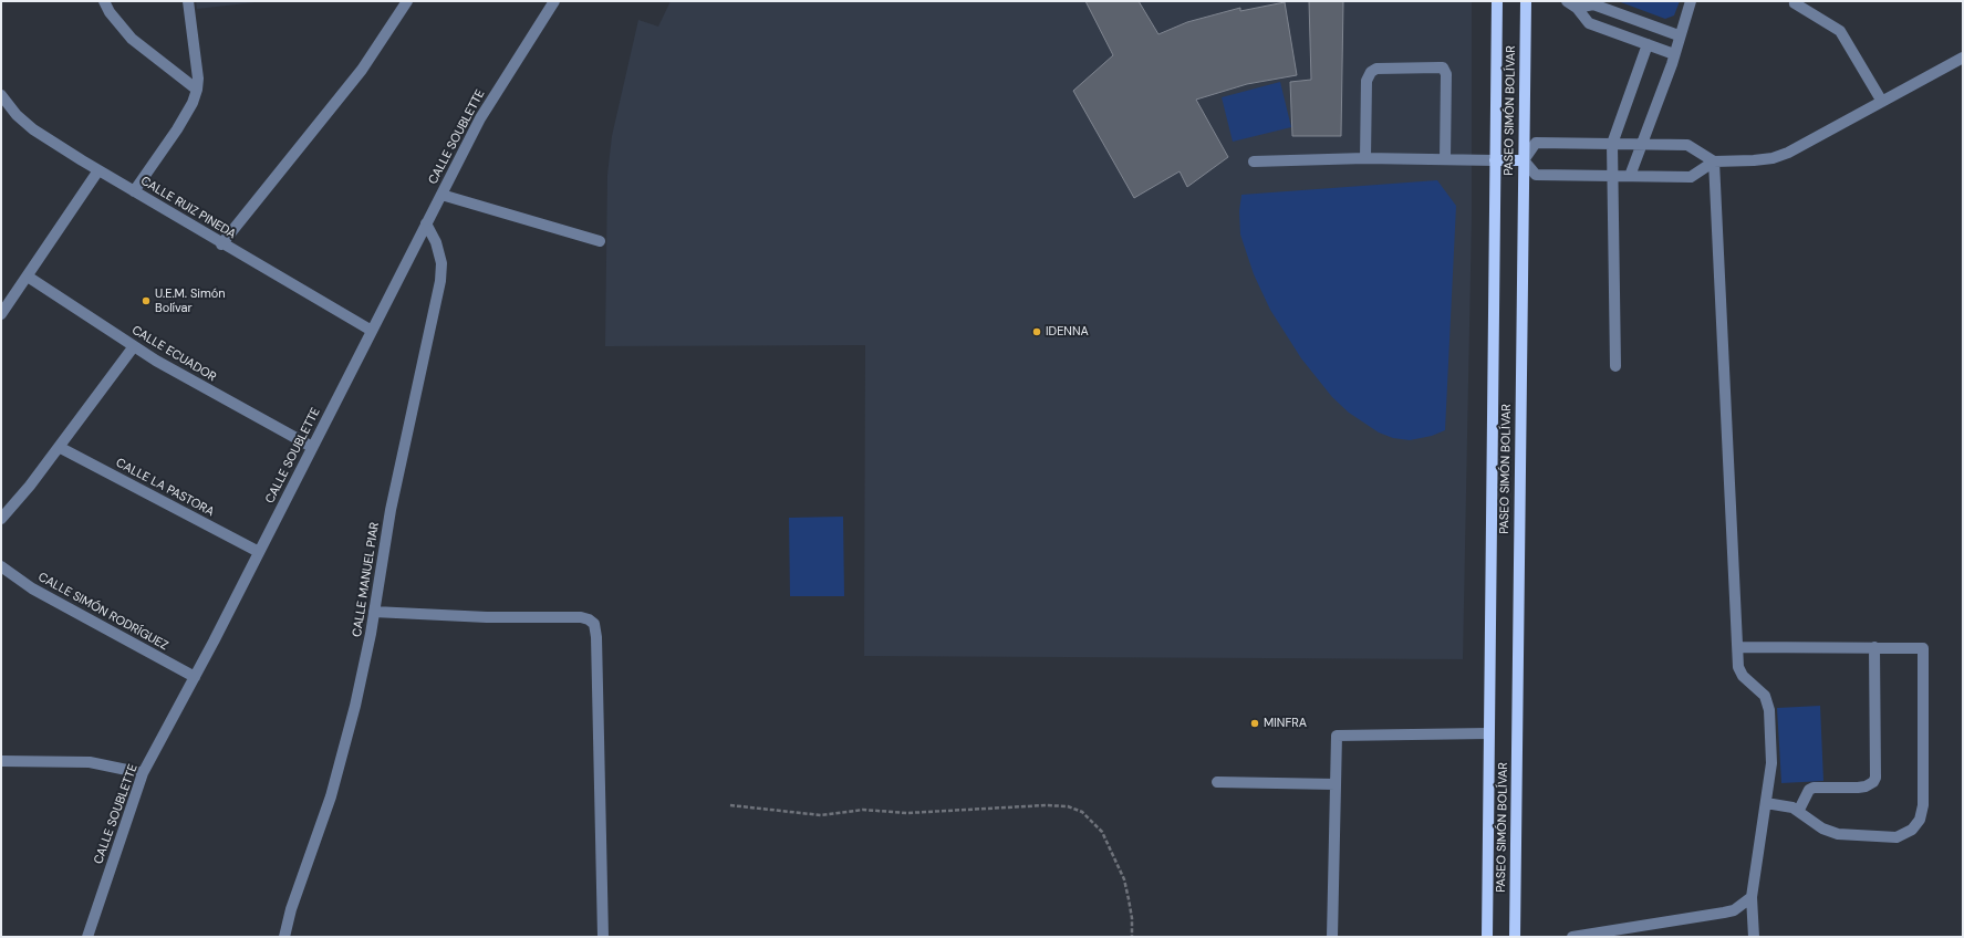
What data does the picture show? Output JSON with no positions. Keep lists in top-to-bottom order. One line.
{"streets":{"main road":["PASEO SIMÓN BOLÍVAR"],"street":["CALLE SOUBLETTE","CALLE RUIZ PINEDA","CALLE ECUADOR","CALLE LA PASTORA","CALLE MANUEL PIAR","CALLE SIMÓN RODRÍGUEZ"]},"crossings":[["CALLE SOUBLETTE","CALLE RUIZ PINEDA"],["CALLE SOUBLETTE","CALLE ECUADOR"],["CALLE SOUBLETTE","CALLE LA PASTORA"],["CALLE SOUBLETTE","CALLE MANUEL PIAR"],["CALLE SOUBLETTE","CALLE SIMÓN RODRÍGUEZ"]],"places":["U.E.M. Simón Bolívar","IDENNA","MINFRA"]}
